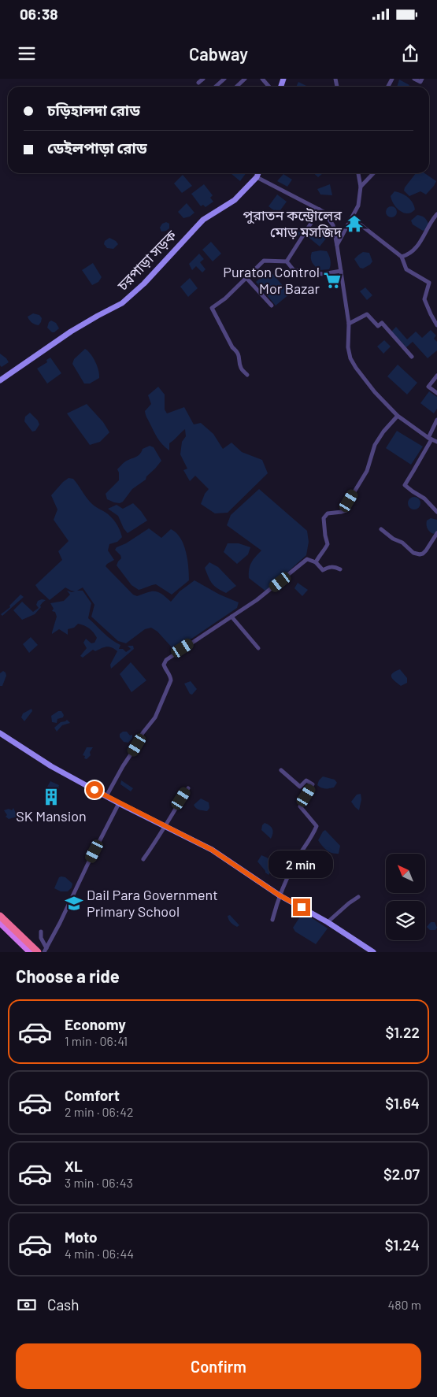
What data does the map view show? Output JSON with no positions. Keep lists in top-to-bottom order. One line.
{"streets":{"main road":["চরপাড়া সড়ক"]},"places":{"temple":["পুরাতন কন্ট্রোলের মোড় মসজিদ"],"supermarket":["Puraton Control Mor Bazar"],"building":["SK Mansion"],"school or university":["Dail Para Government Primary School"]},"north":"top left","page":{"status":"06:38","header":"Cabway","banner":["চড়িহালদা রোড","ডেইলপাড়া রোড"],"bubble":"2 min","heading":"Choose a ride","list":[{"name":"Economy","note":"1 min · 06:41","value":"$1.22"},{"name":"Comfort","note":"2 min · 06:42","value":"$1.64"},{"name":"XL","note":"3 min · 06:43","value":"$2.07"},{"name":"Moto","note":"4 min · 06:44","value":"$1.24"}],"pay":["Cash","480 m"],"buttons":"Confirm"}}
